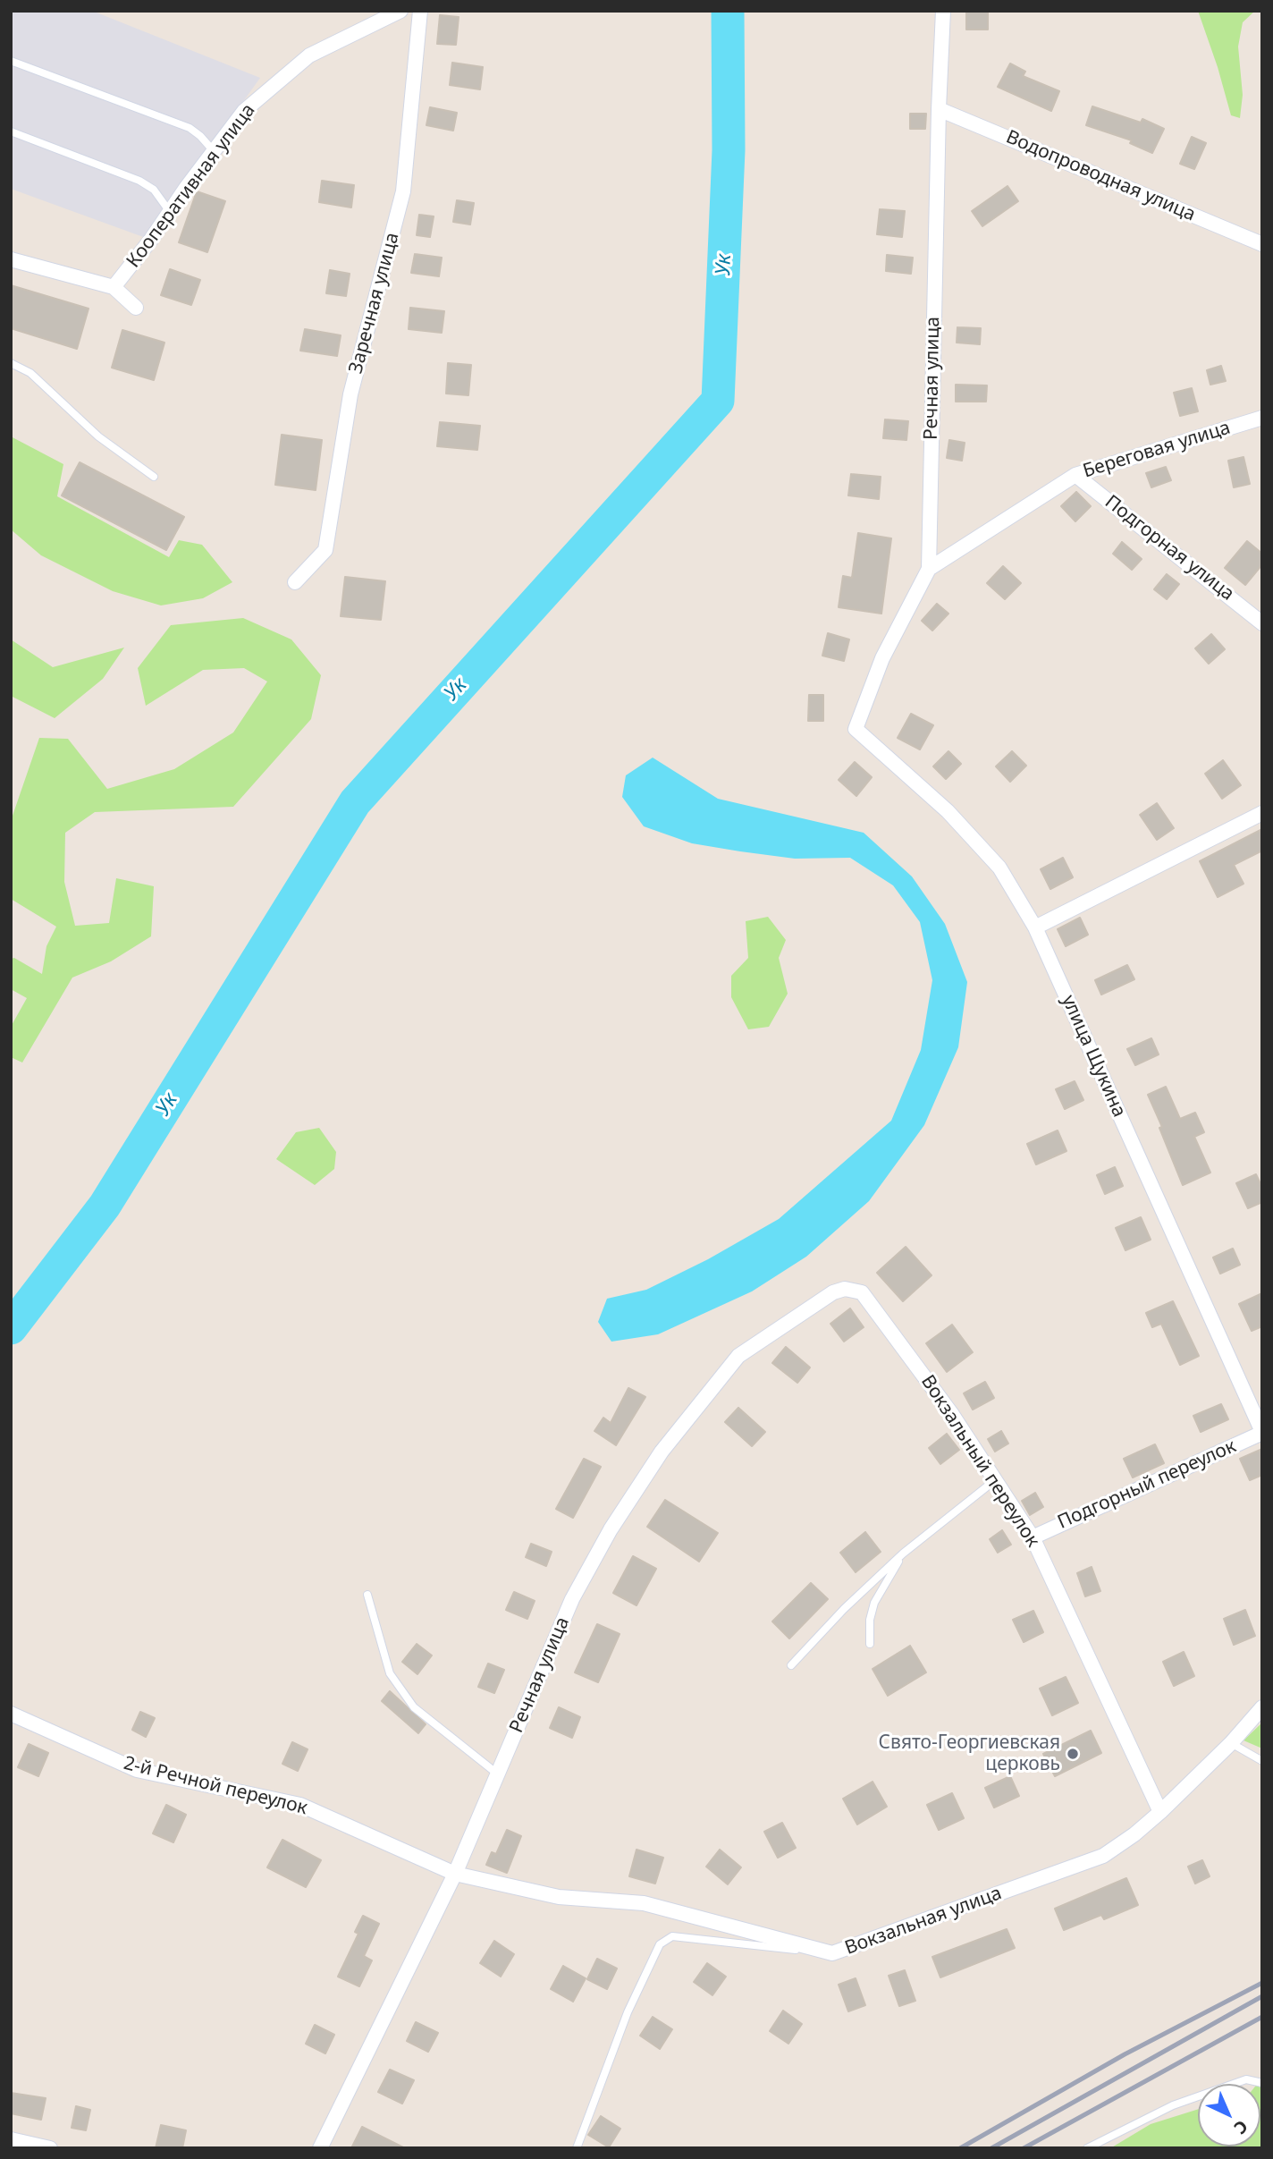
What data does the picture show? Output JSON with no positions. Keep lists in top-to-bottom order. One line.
{"streets":{"street":["Водопроводная улица","Кооперативная улица","Заречная улица","Речная улица","Береговая улица","Подгорная улица","улица Щукина","Вокзальный переулок","Подгорный переулок","2-й Речной переулок","Вокзальная улица"]},"crossings":[["Водопроводная улица","Речная улица"],["Речная улица","Береговая улица"],["Речная улица","улица Щукина"],["Речная улица","Вокзальный переулок"],["Речная улица","2-й Речной переулок"],["Речная улица","Вокзальная улица"],["Береговая улица","Подгорная улица"],["улица Щукина","Подгорный переулок"],["Вокзальный переулок","Подгорный переулок"],["Вокзальный переулок","Вокзальная улица"],["2-й Речной переулок","Вокзальная улица"]],"water":["Ук"],"places":["Свято-Георгиевская церковь"],"north":"bottom right"}
